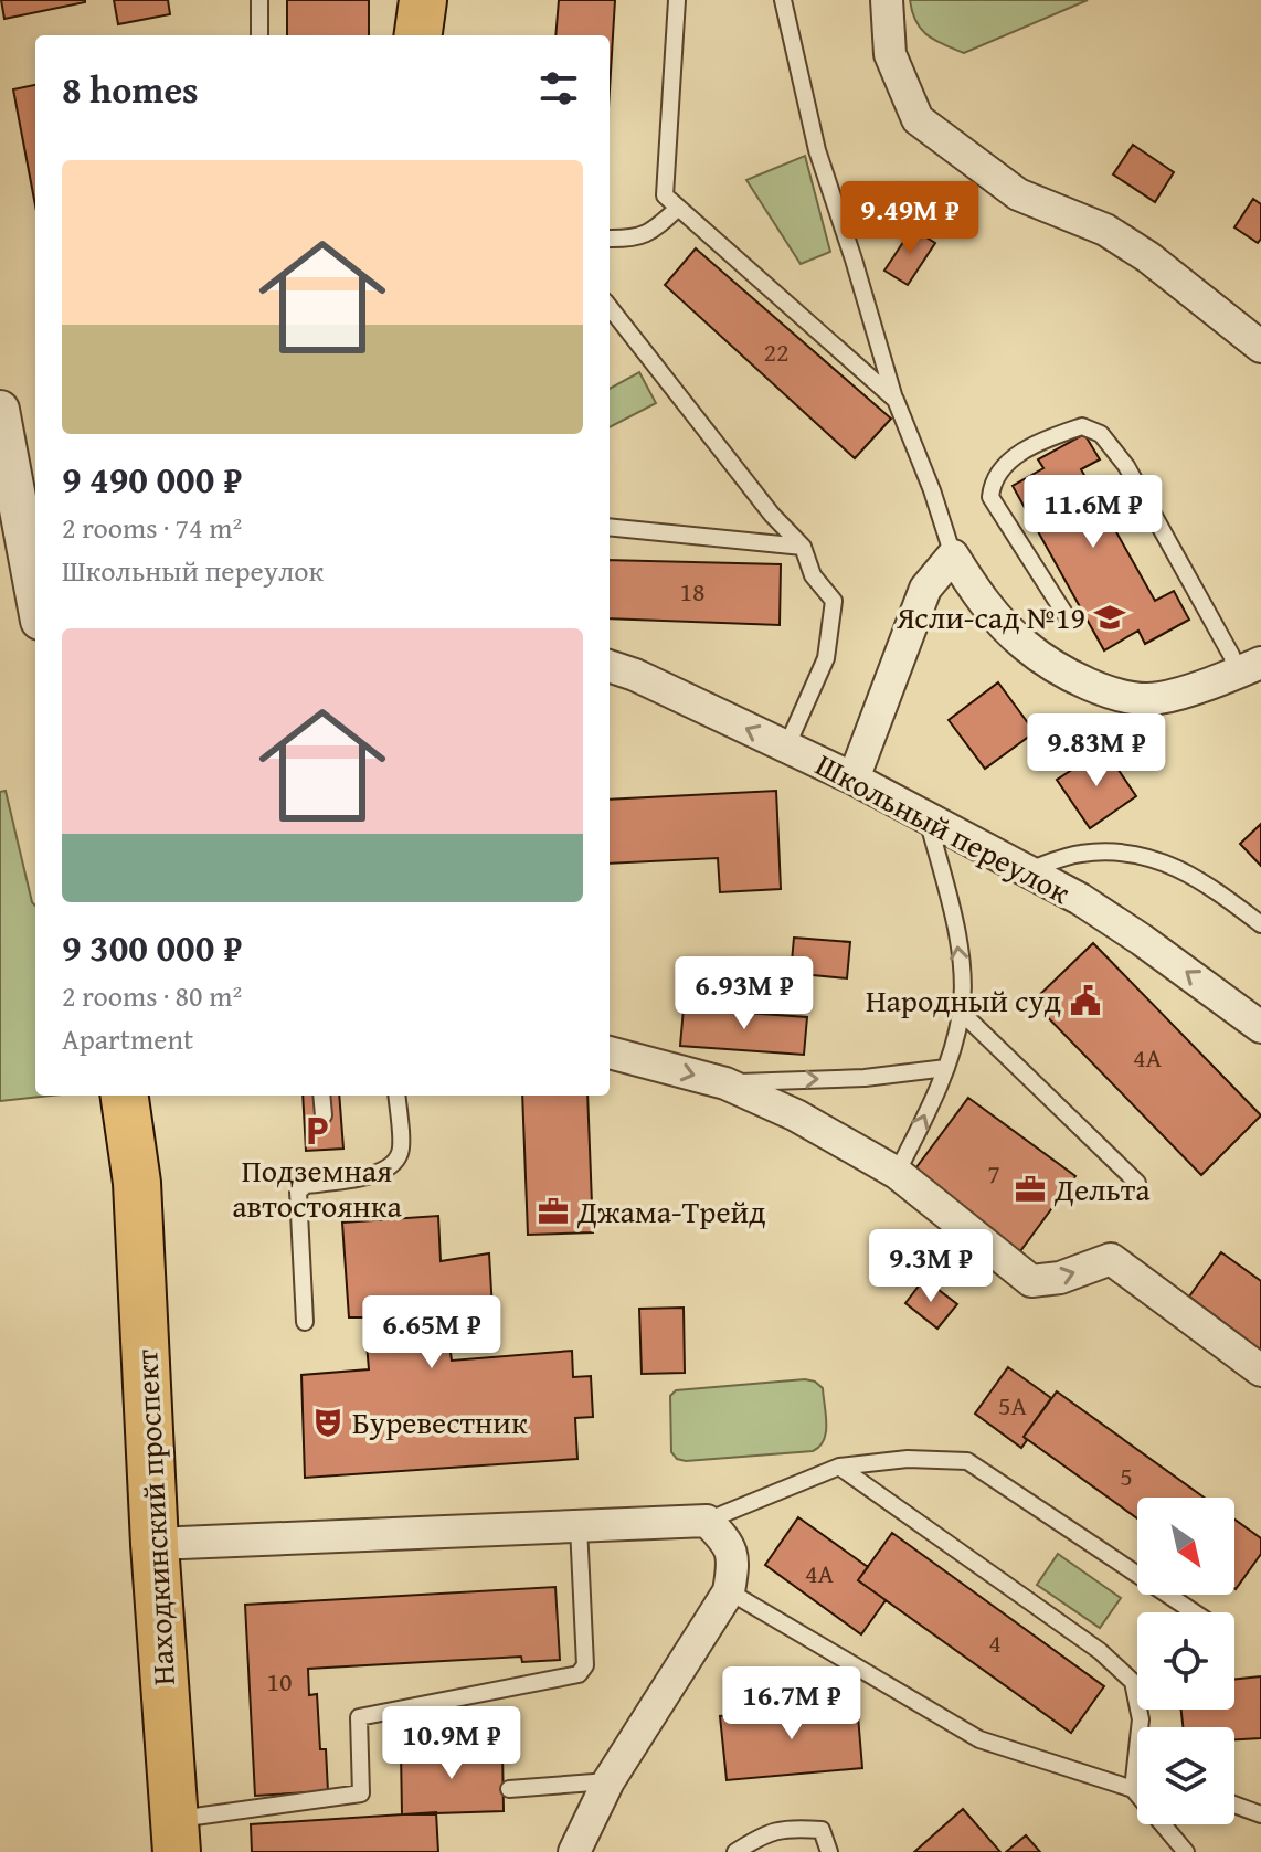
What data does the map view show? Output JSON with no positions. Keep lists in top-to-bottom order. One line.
{"streets":{"main road":["Находкинский проспект"],"street":["Школьный переулок"]},"one_way":["Школьный переулок"],"places":{"school or university":["Ясли-сад №19"],"public building":["Народный суд"],"parking":["Подземная автостоянка"],"office":["Дельта","Джама-Трейд"],"theatre":["Буревестник"]},"house_numbers":["22","18","4А","7","5А","5","4А","4","10"],"north":"bottom right","page":{"heading":"8 homes","list":[{"name":"9 490 000 ₽","note":"2 rooms · 74 m² · Школьный переулок"},{"name":"9 300 000 ₽","note":"2 rooms · 80 m² · Apartment"}],"price":["9.49M ₽","11.6M ₽","9.83M ₽","6.93M ₽","9.3M ₽","6.65M ₽","16.7M ₽","10.9M ₽"]}}
